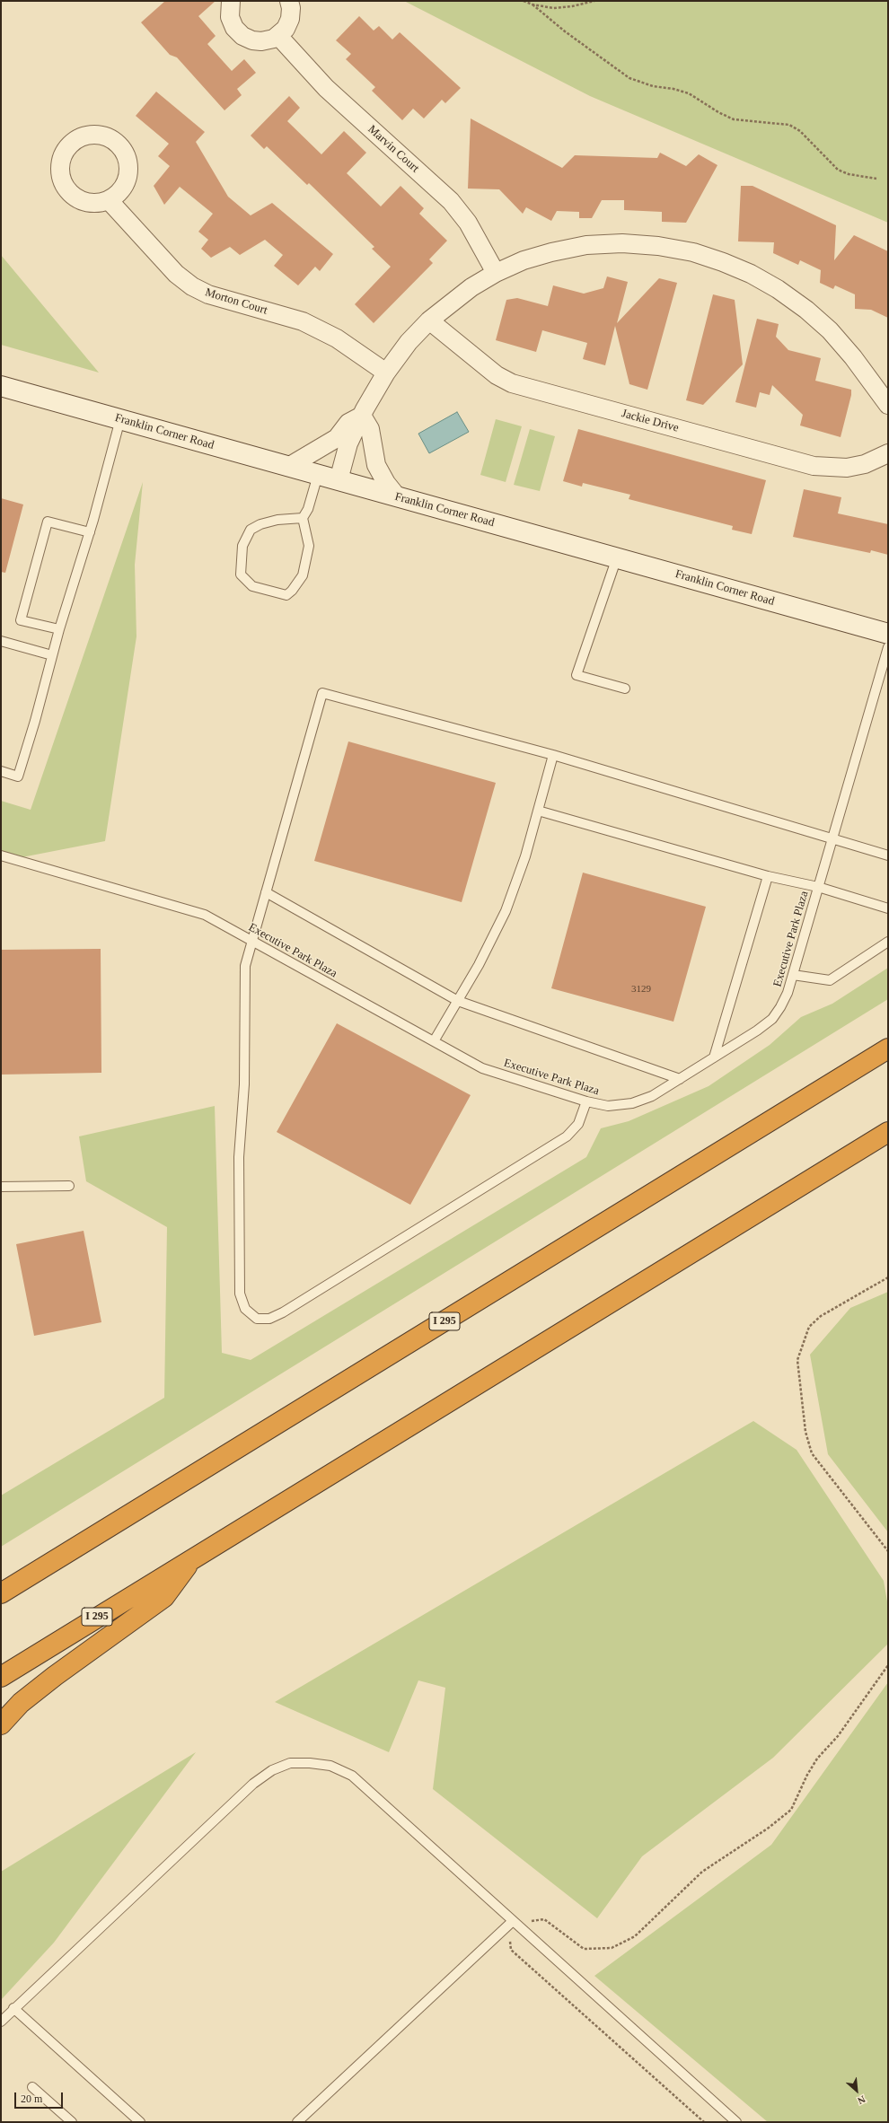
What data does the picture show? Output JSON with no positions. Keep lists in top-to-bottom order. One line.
{"streets":{"highway":["I 295"],"main road":["Franklin Corner Road"],"street":["Marvin Court","Morton Court","Jackie Drive"],"lane":["Executive Park Plaza"]},"house_numbers":["3129"],"scale_bar":"20 m","north":"bottom right"}
